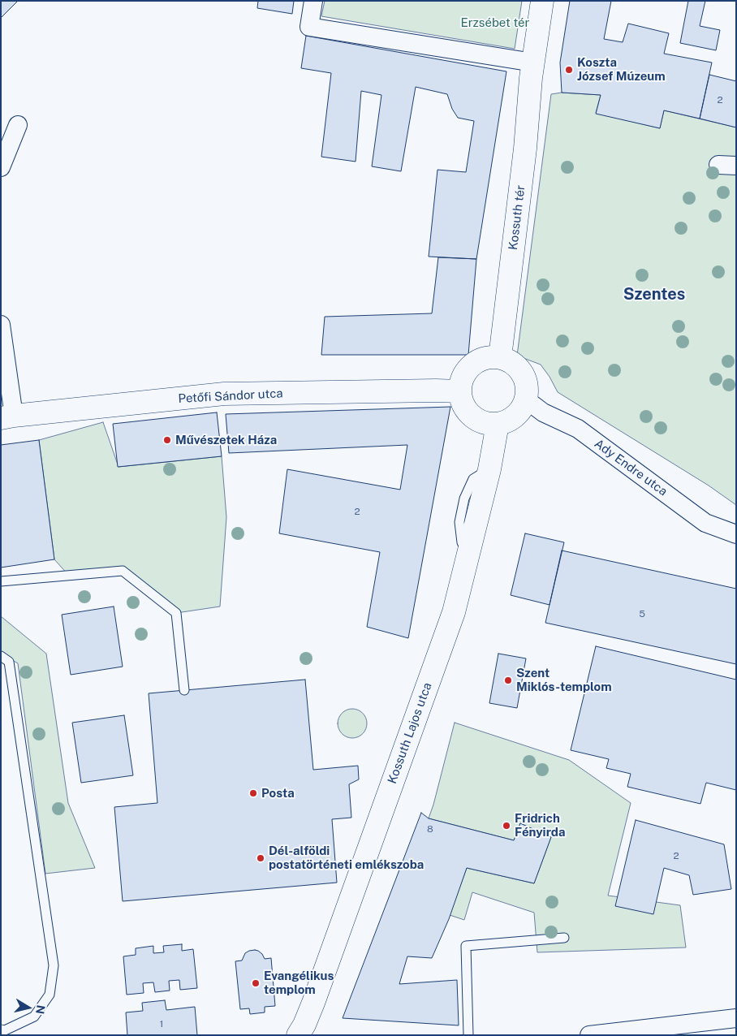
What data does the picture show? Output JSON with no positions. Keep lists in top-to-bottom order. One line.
{"streets":{"street":["Kossuth tér","Petőfi Sándor utca","Ady Endre utca","Kossuth Lajos utca"]},"crossings":[["Kossuth tér","Petőfi Sándor utca"],["Kossuth tér","Ady Endre utca"],["Kossuth tér","Kossuth Lajos utca"],["Petőfi Sándor utca","Ady Endre utca"],["Petőfi Sándor utca","Kossuth Lajos utca"],["Ady Endre utca","Kossuth Lajos utca"]],"districts":["Szentes"],"parks":["Erzsébet tér"],"places":["Koszta József Múzeum","Művészetek Háza","Szent Miklós-templom","Posta","Fridrich Fényirda","Dél-alföldi postatörténeti emlékszoba","Evangélikus templom"],"house_numbers":["2","2","5","8","2","1"],"north":"right"}
